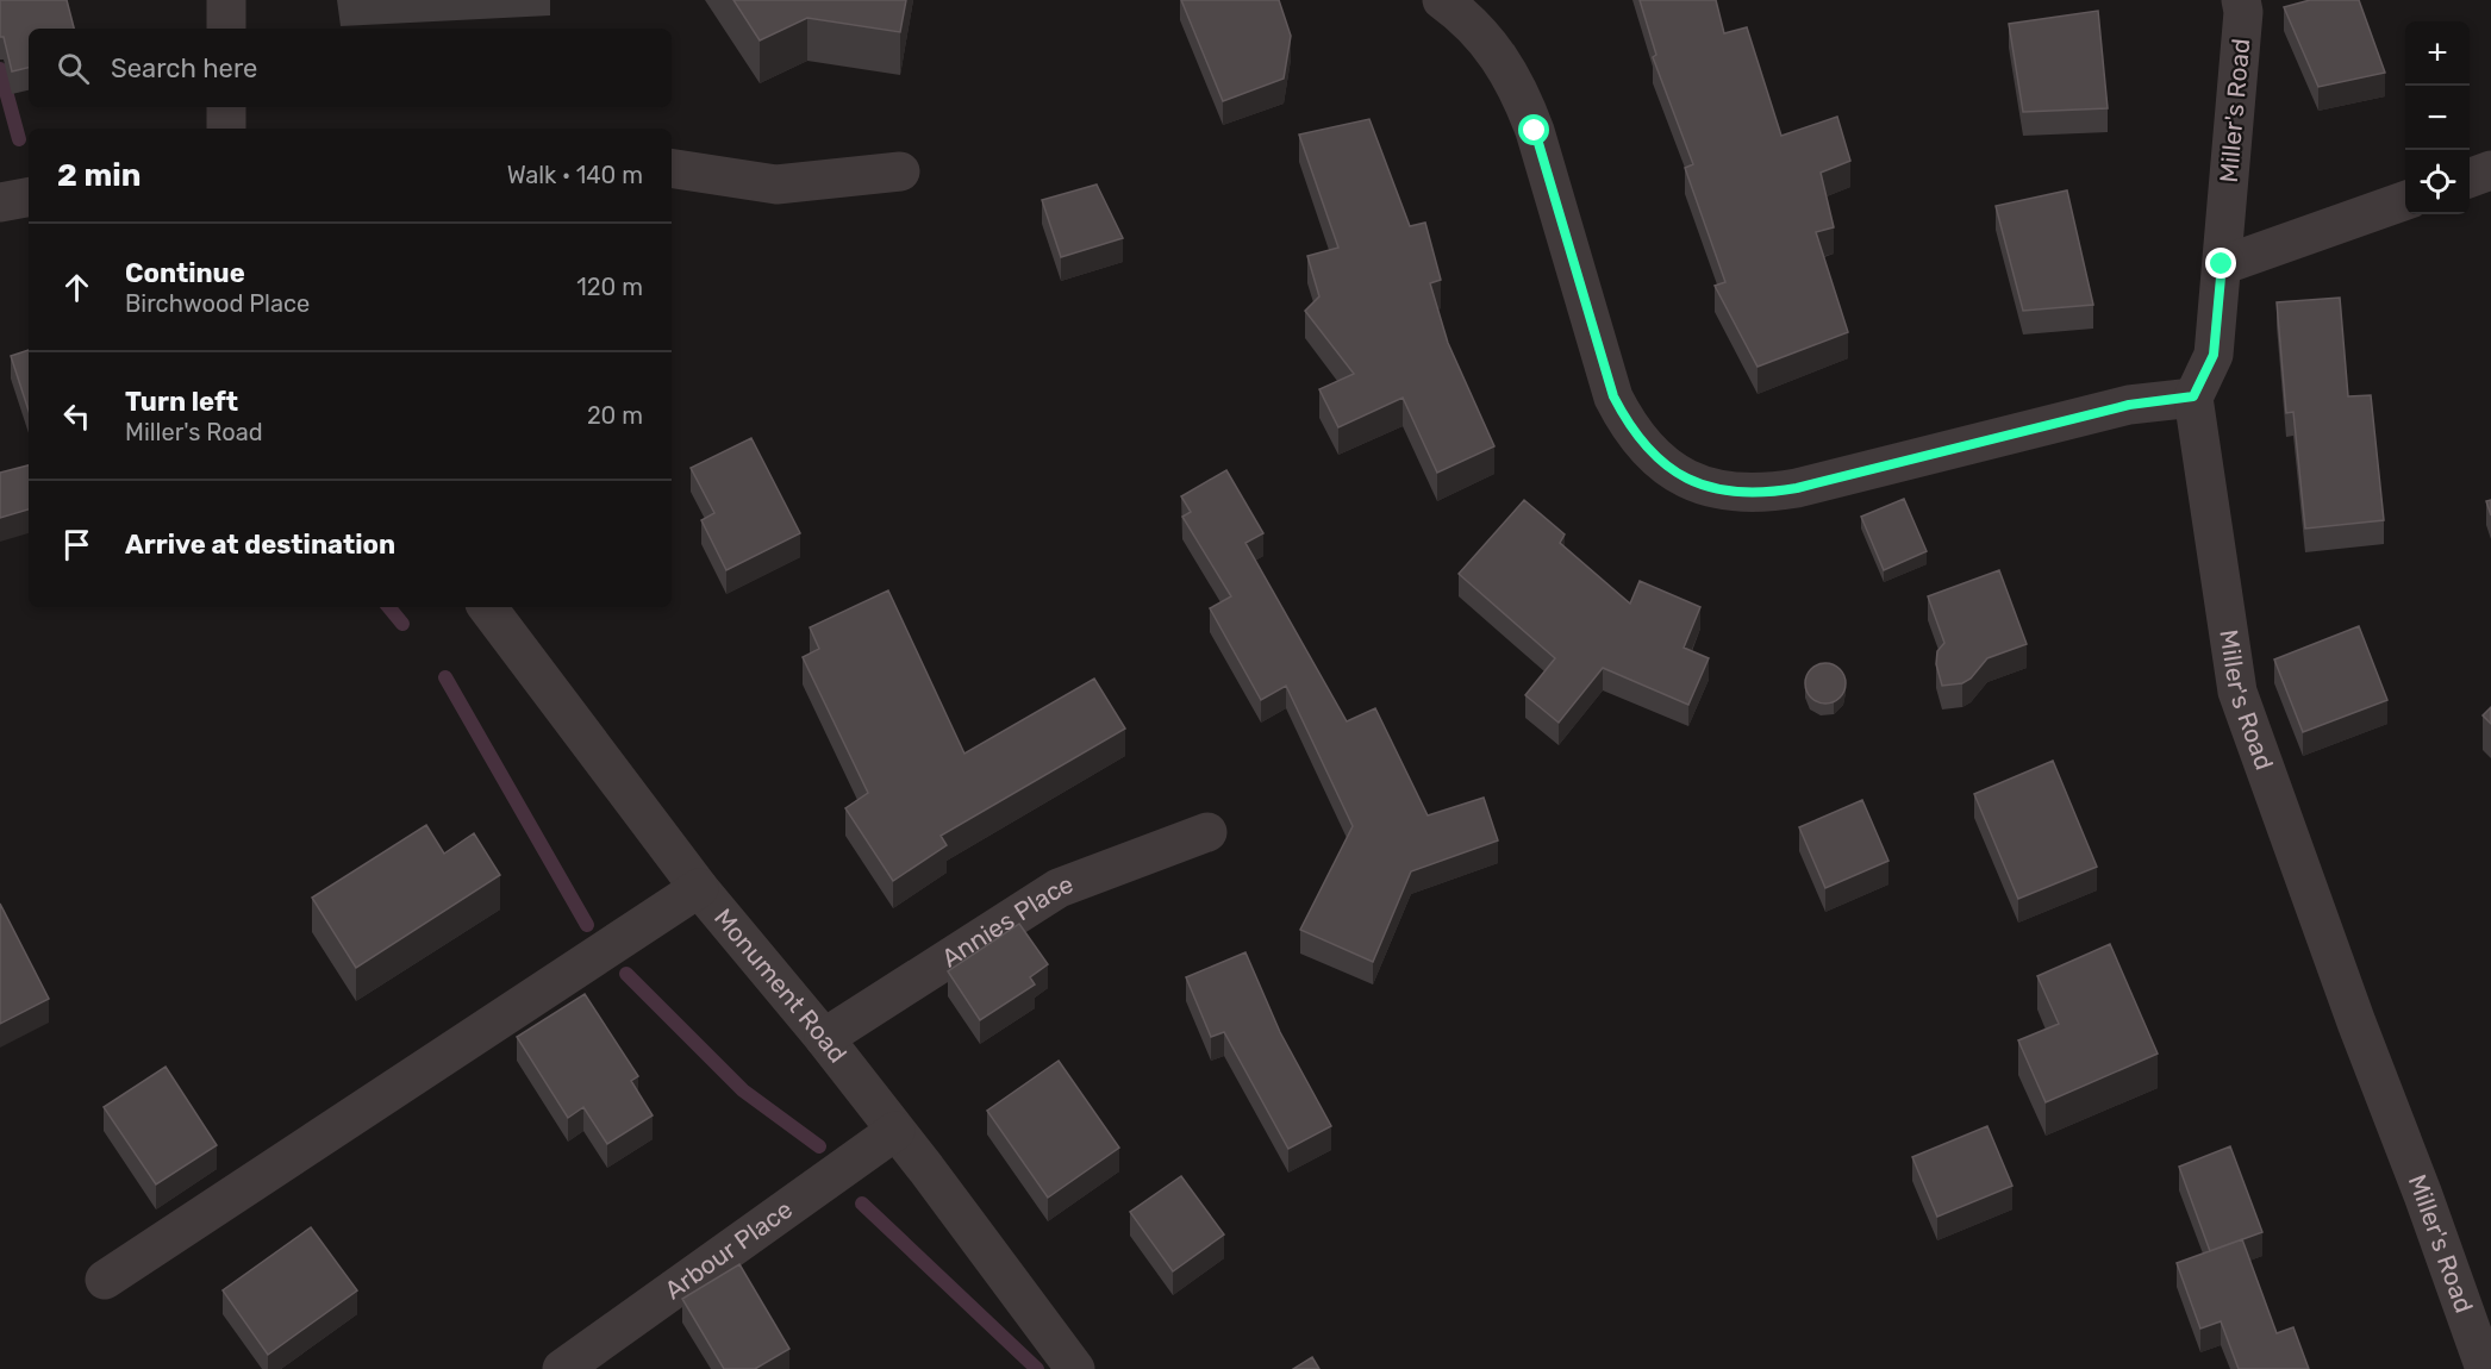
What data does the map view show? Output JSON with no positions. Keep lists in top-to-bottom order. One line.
{"streets":{"street":["Miller's Road","Annies Place","Monument Road","Arbour Place"]},"crossings":[["Annies Place","Monument Road"],["Monument Road","Arbour Place"]],"page":{"map_buttons":["+","−"],"search":"Search here","heading":["2 min","Walk · 140 m"],"list":[["Continue","Birchwood Place","120 m"],["Turn left","Miller's Road","20 m"],"Arrive at destination"]}}
